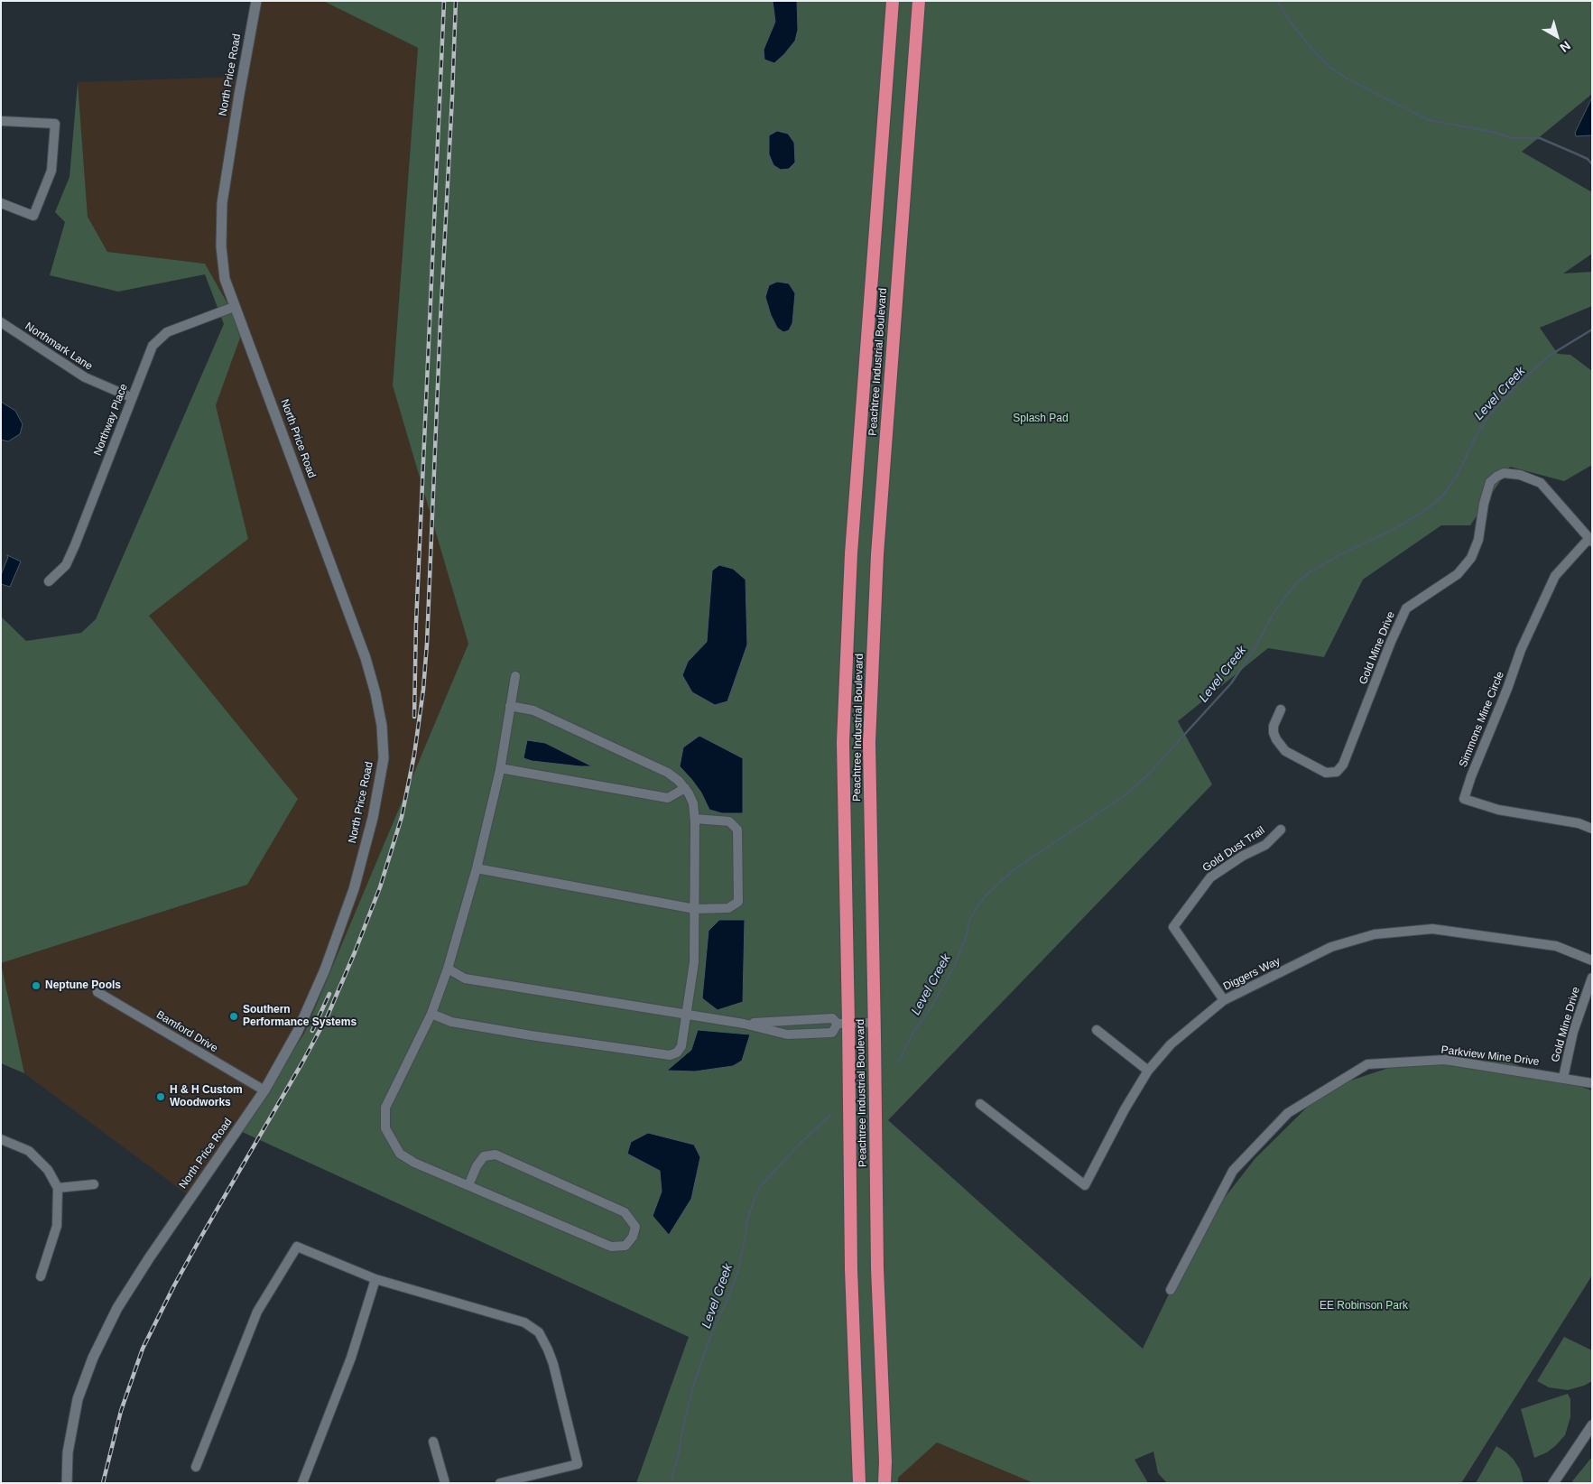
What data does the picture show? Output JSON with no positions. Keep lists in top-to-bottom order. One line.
{"streets":{"highway":["Peachtree Industrial Boulevard"],"street":["North Price Road","Northmark Lane","Northway Place","Gold Mine Drive","Simmons Mine Circle","Gold Dust Trail","Diggers Way","Bamford Drive","Parkview Mine Drive"]},"crossings":[["North Price Road","Northway Place"],["North Price Road","Bamford Drive"],["Northmark Lane","Northway Place"],["Gold Mine Drive","Simmons Mine Circle"],["Gold Mine Drive","Parkview Mine Drive"],["Gold Dust Trail","Diggers Way"]],"water":["Level Creek"],"parks":["Splash Pad","EE Robinson Park"],"places":["Neptune Pools","Southern Performance Systems","H & H Custom Woodworks"],"north":"bottom right"}
